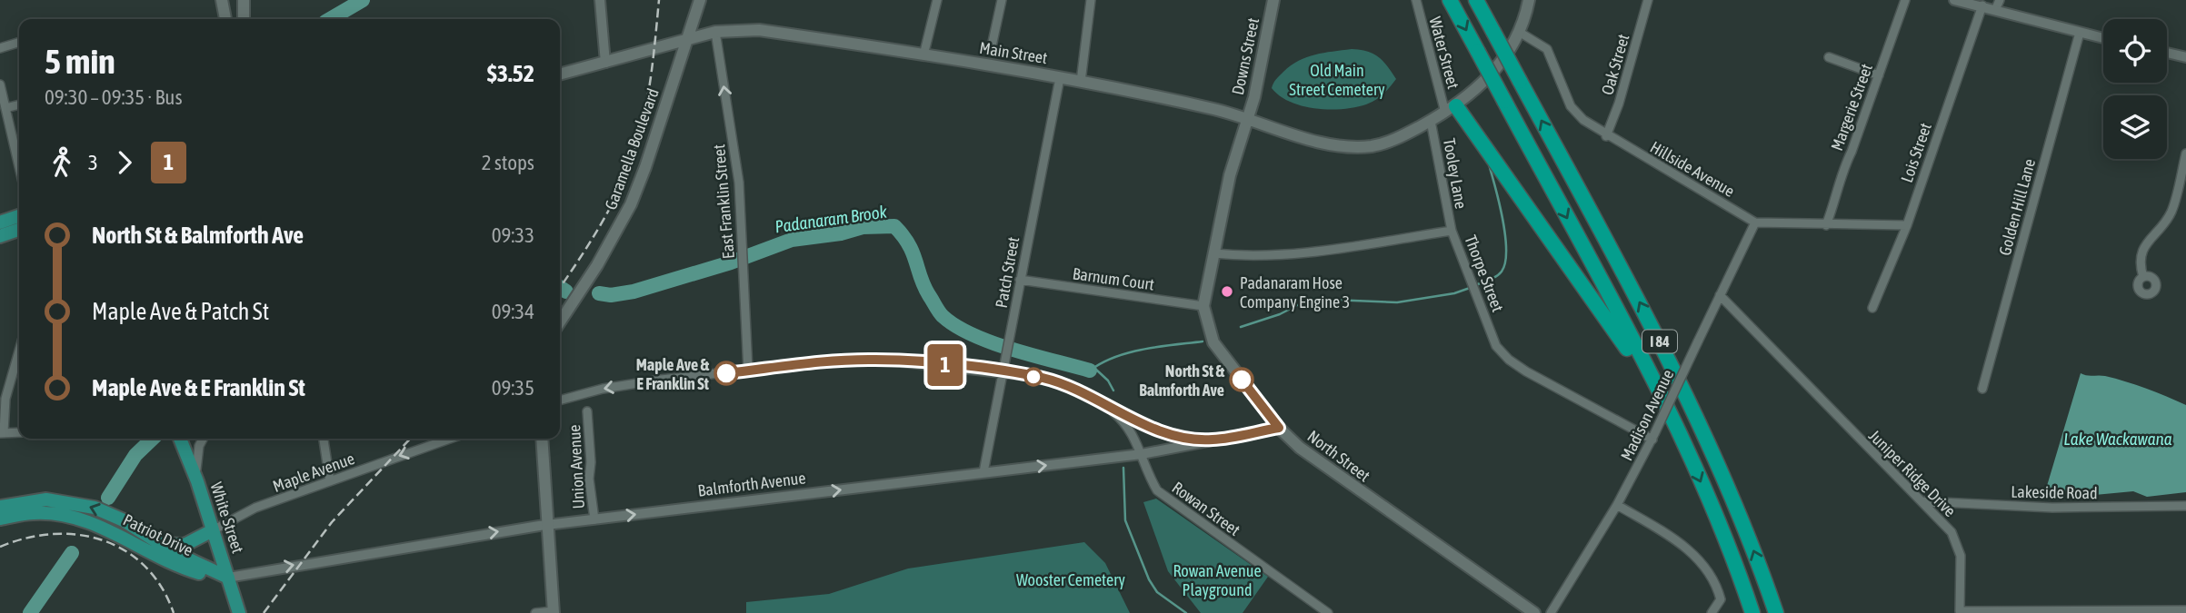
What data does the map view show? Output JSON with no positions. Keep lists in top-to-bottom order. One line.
{"streets":{"highway":["I 84"],"main road":["Main Street","Downs Street","Garamella Boulevard","North Street","White Street","Patriot Drive"],"street":["Water Street","Oak Street","Margerie Street","Lois Street","Hillside Avenue","Tooley Lane","East Franklin Street","Golden Hill Lane","Patch Street","Thorpe Street","Barnum Court","Madison Avenue","Union Avenue","Maple Avenue","Juniper Ridge Drive","Balmforth Avenue","Lakeside Road","Rowan Street"]},"crossings":[["Main Street","Water Street"],["Main Street","Downs Street"],["Main Street","Garamella Boulevard"],["Main Street","Hillside Avenue"],["Main Street","Tooley Lane"],["Main Street","East Franklin Street"],["Main Street","Patch Street"],["Main Street","North Street"],["Downs Street","North Street"],["Oak Street","Hillside Avenue"],["Margerie Street","Hillside Avenue"],["Lois Street","Hillside Avenue"],["Hillside Avenue","Madison Avenue"],["Tooley Lane","Thorpe Street"],["Patch Street","Barnum Court"],["Patch Street","Balmforth Avenue"],["Patch Street","Rowan Street"],["Thorpe Street","Madison Avenue"],["Thorpe Street","North Street"],["Barnum Court","North Street"],["Madison Avenue","Juniper Ridge Drive"],["North Street","Balmforth Avenue"],["Union Avenue","Balmforth Avenue"],["Maple Avenue","White Street"],["Maple Avenue","Patriot Drive"],["Juniper Ridge Drive","Lakeside Road"],["Balmforth Avenue","Rowan Street"],["Balmforth Avenue","White Street"],["Balmforth Avenue","Patriot Drive"],["White Street","Patriot Drive"]],"one_way":["East Franklin Street","Maple Avenue","Balmforth Avenue"],"water":["Padanaram Brook","Lake Wackawana"],"parks":["Old Main Street Cemetery","Rowan Avenue Playground","Wooster Cemetery"],"places":["Padanaram Hose Company Engine 3","Maple Ave & E Franklin St","North St & Balmforth Ave"],"lines":["bus line 1"],"page":{"on_map":"1","heading":["5 min","09:30 – 09:35 · Bus","$3.52"],"legs":["3","1","2 stops"],"list":[{"name":"North St & Balmforth Ave","value":"09:33"},{"name":"Maple Ave & Patch St","value":"09:34"},{"name":"Maple Ave & E Franklin St","value":"09:35"}]}}
